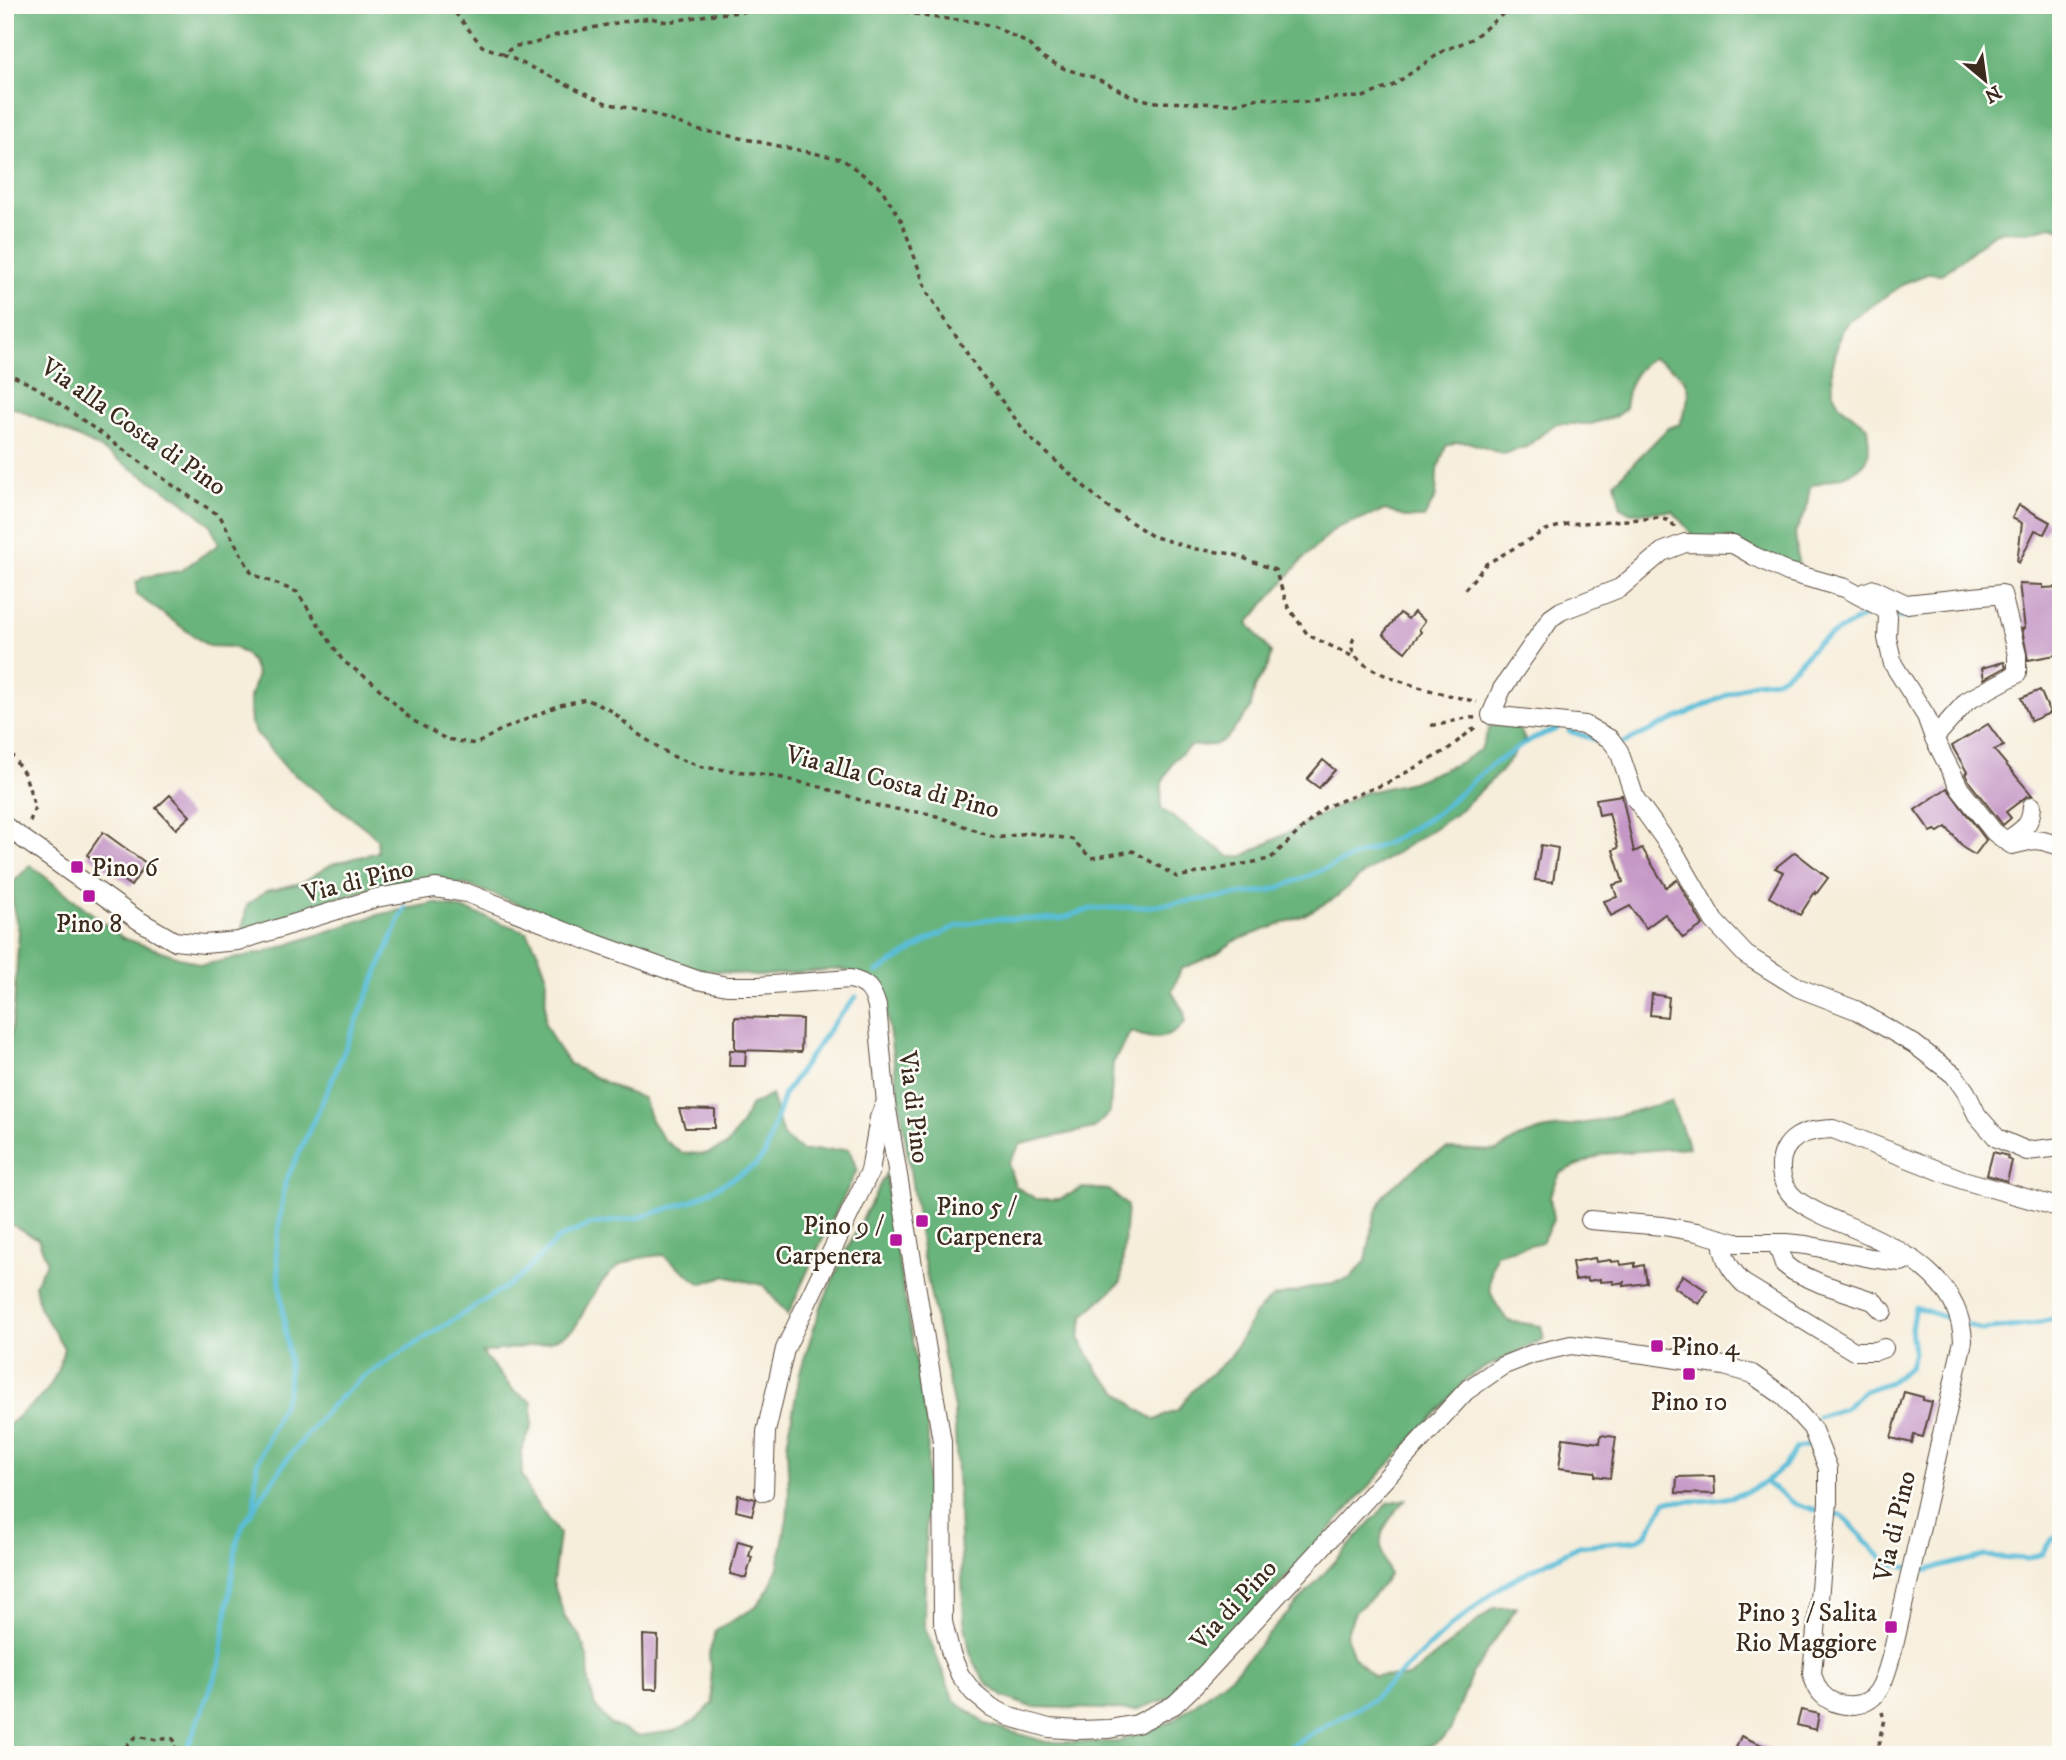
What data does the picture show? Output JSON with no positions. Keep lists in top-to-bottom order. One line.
{"streets":{"street":["Via di Pino"],"path":["Via alla Costa di Pino"]},"places":{"transit":["Pino 6","Pino 8","Pino 5 / Carpenera","Pino 9 / Carpenera","Pino 4","Pino 10","Pino 3 / Salita Rio Maggiore"]},"north":"bottom right"}
